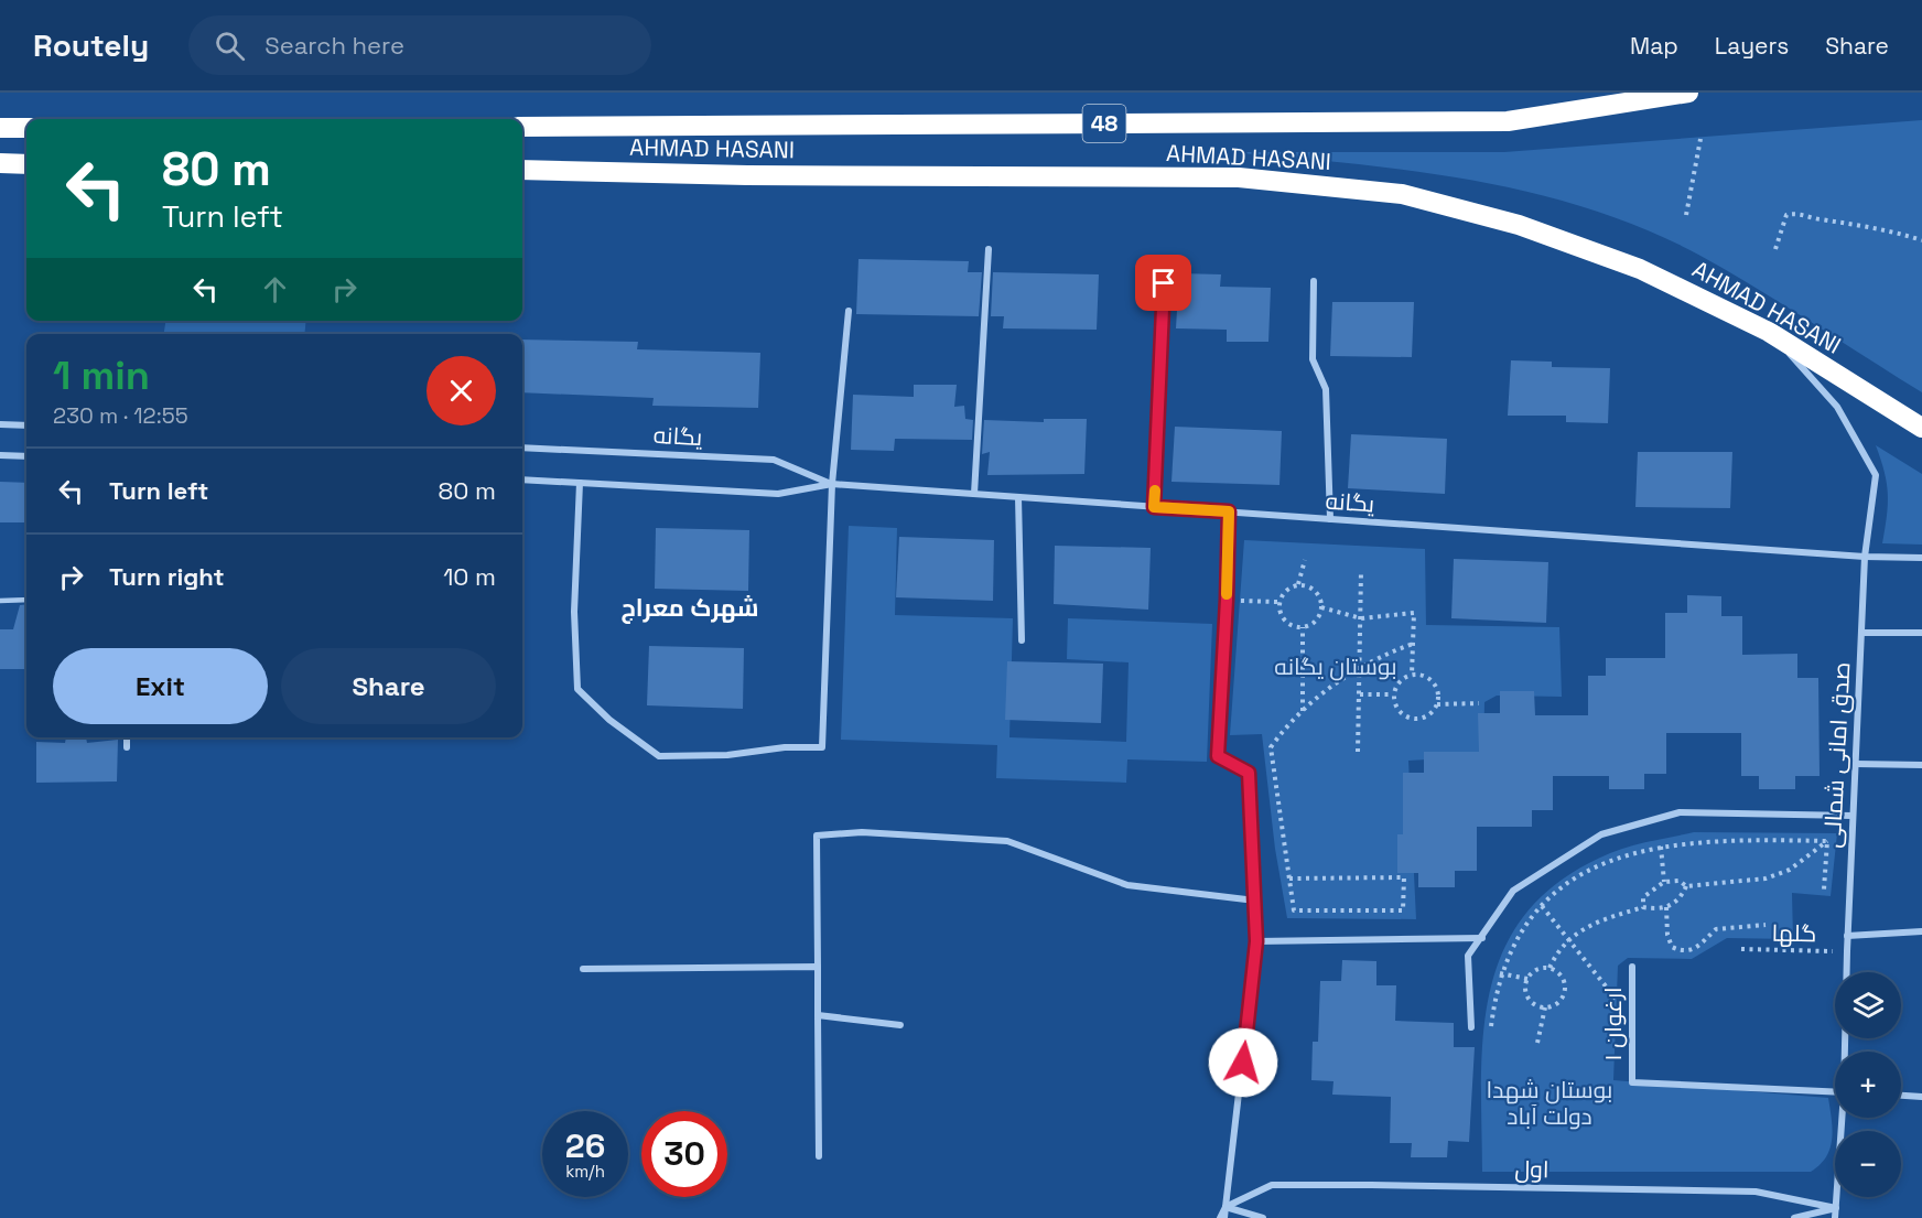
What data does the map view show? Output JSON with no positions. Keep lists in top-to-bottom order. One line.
{"streets":{"highway":["48","AHMAD HASANI"],"street":["یگانه","صدق امانی شمالی","ارغوان ۱","اول"],"path":["گلها"]},"crossings":[["AHMAD HASANI","صدق امانی شمالی"],["یگانه","صدق امانی شمالی"],["صدق امانی شمالی","گلها"],["صدق امانی شمالی","اول"]],"districts":["شهرک معراج"],"parks":["بوستان یگانه","بوستان شهدا دولت آباد"],"page":{"header":"Routely","search":"Search here","nav":["Map","Layers","Share"],"turn":["80 m","Turn left"],"heading":["1 min","230 m · 12:55"],"list":[{"name":"Turn left","value":"80 m"},{"name":"Turn right","value":"10 m"}],"buttons":["Exit","Share"],"map_buttons":["+","−"],"speed":"26 km/h","limit":"30"}}
